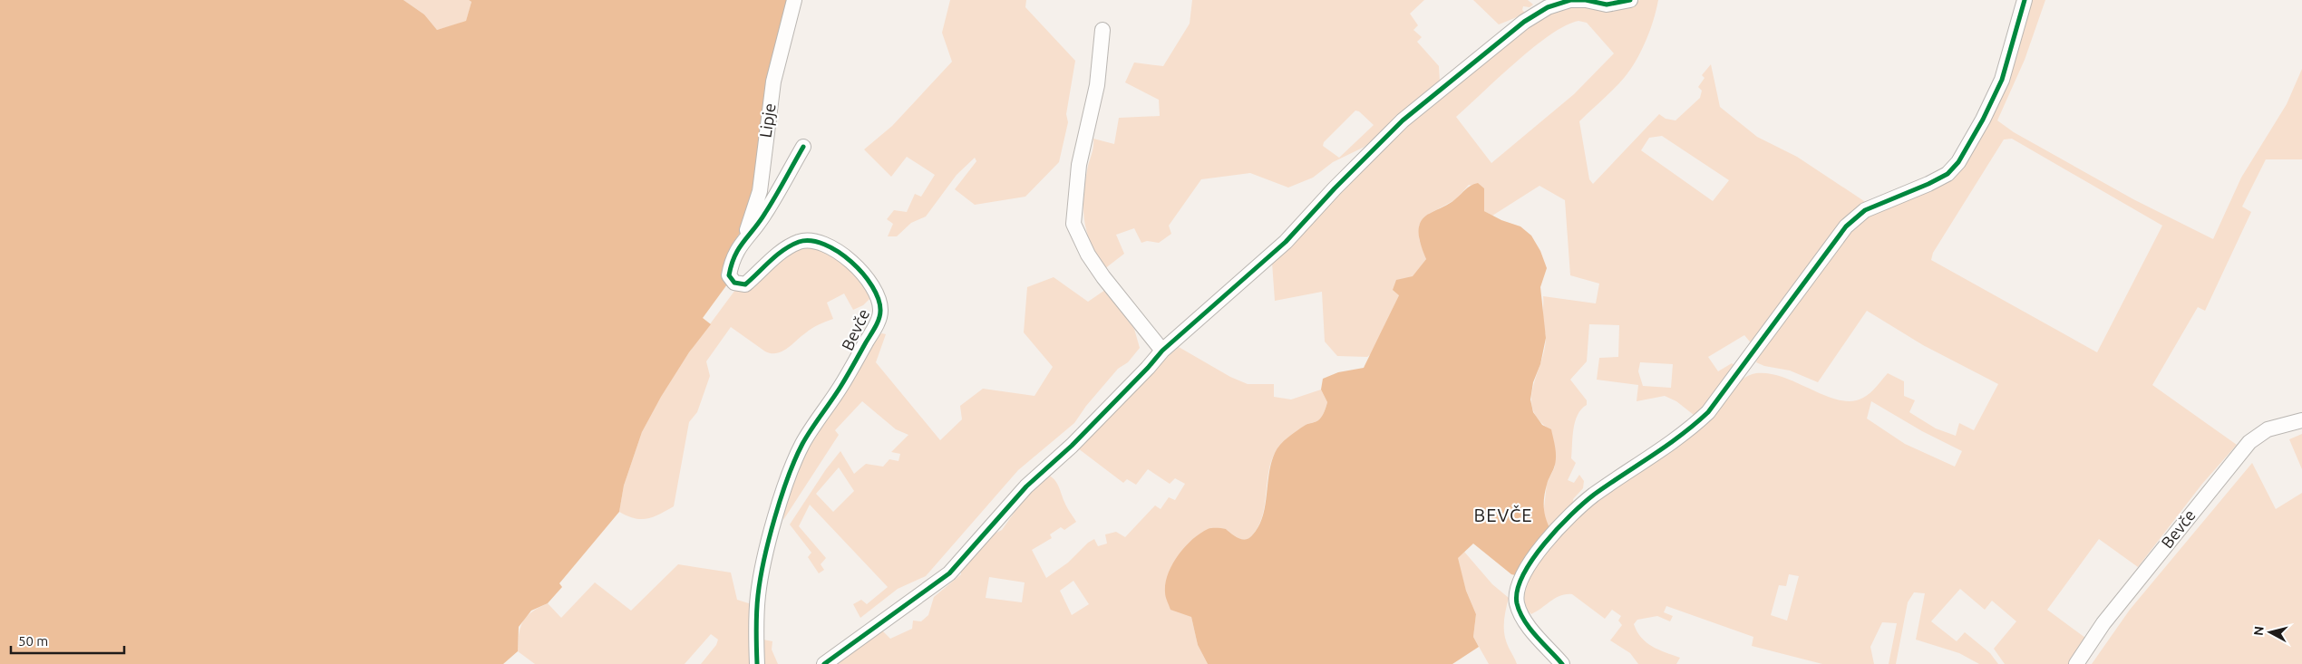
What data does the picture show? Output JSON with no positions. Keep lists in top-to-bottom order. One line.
{"streets":{"street":["Lipje","Bevče"]},"crossings":[["Lipje","Bevče"]],"districts":["BEVČE"],"scale_bar":"50 m","north":"left"}
